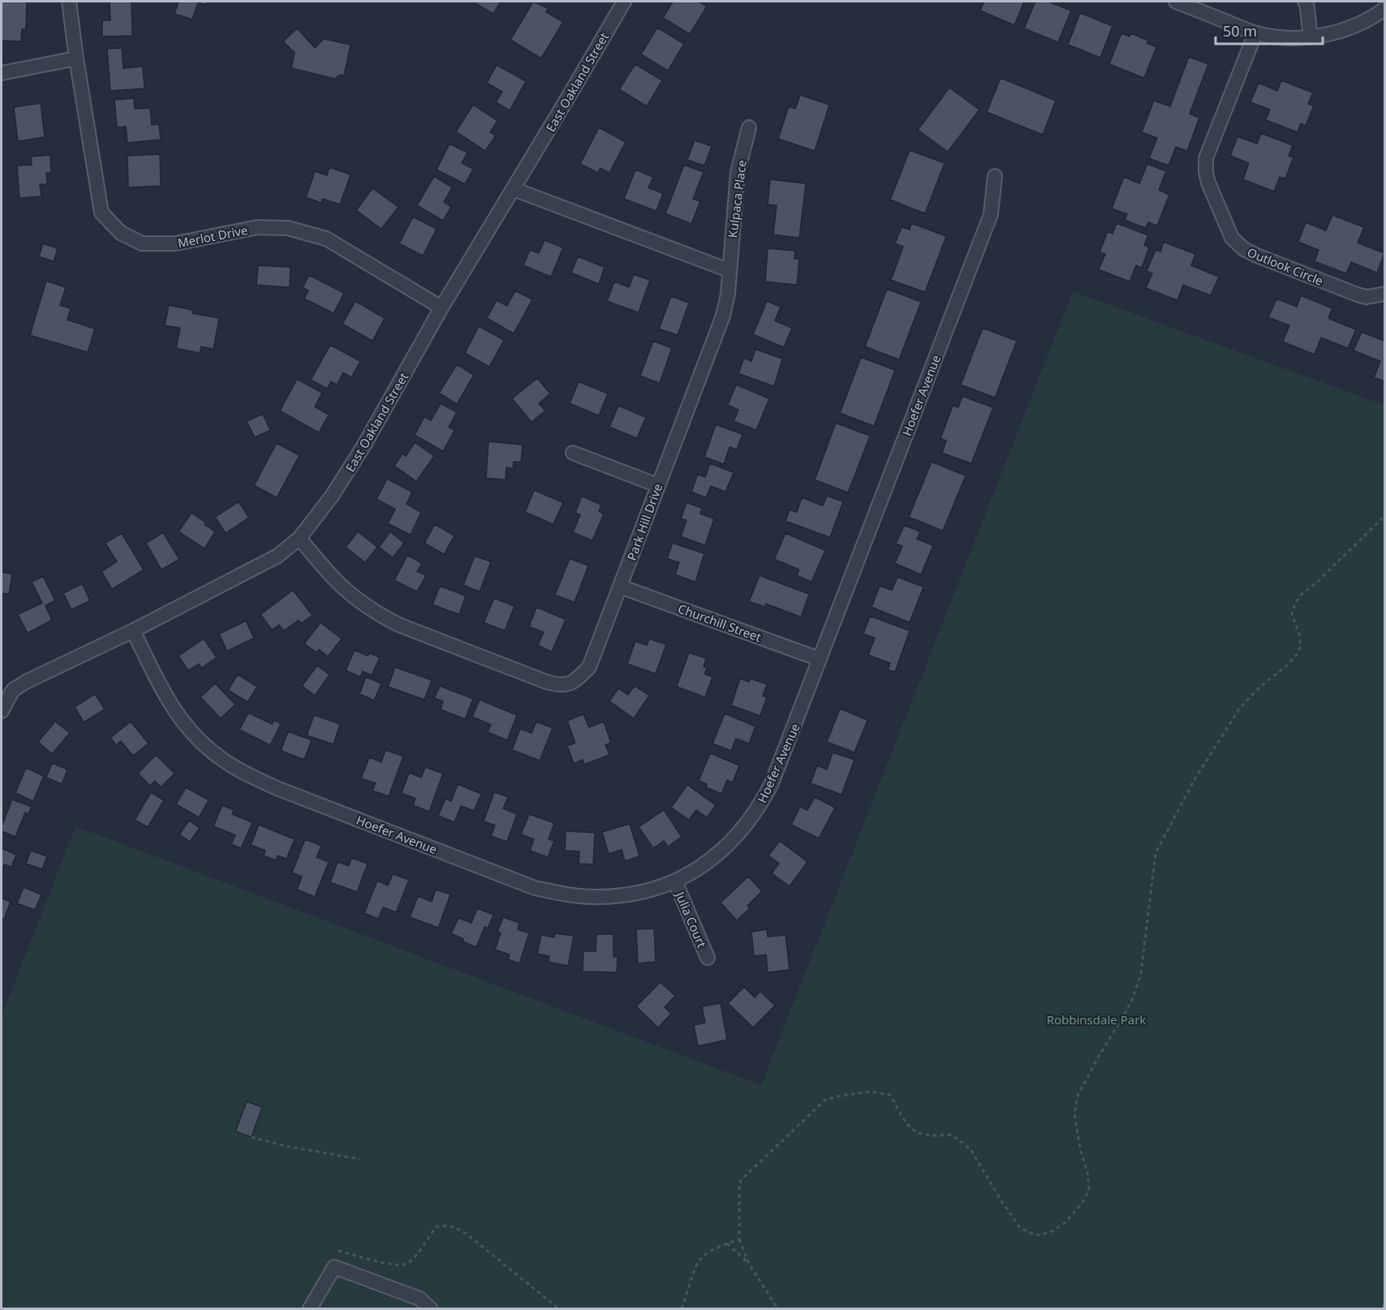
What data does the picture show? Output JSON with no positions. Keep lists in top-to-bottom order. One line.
{"streets":{"street":["East Oakland Street","Kulpaca Place","Merlot Drive","Outlook Circle","Hoefer Avenue","Park Hill Drive","Churchill Street","Julia Court"]},"crossings":[["East Oakland Street","Merlot Drive"],["East Oakland Street","Hoefer Avenue"],["East Oakland Street","Park Hill Drive"],["Kulpaca Place","Park Hill Drive"],["Hoefer Avenue","Churchill Street"],["Hoefer Avenue","Julia Court"],["Park Hill Drive","Churchill Street"]],"parks":["Robbinsdale Park"],"scale_bar":"50 m"}
